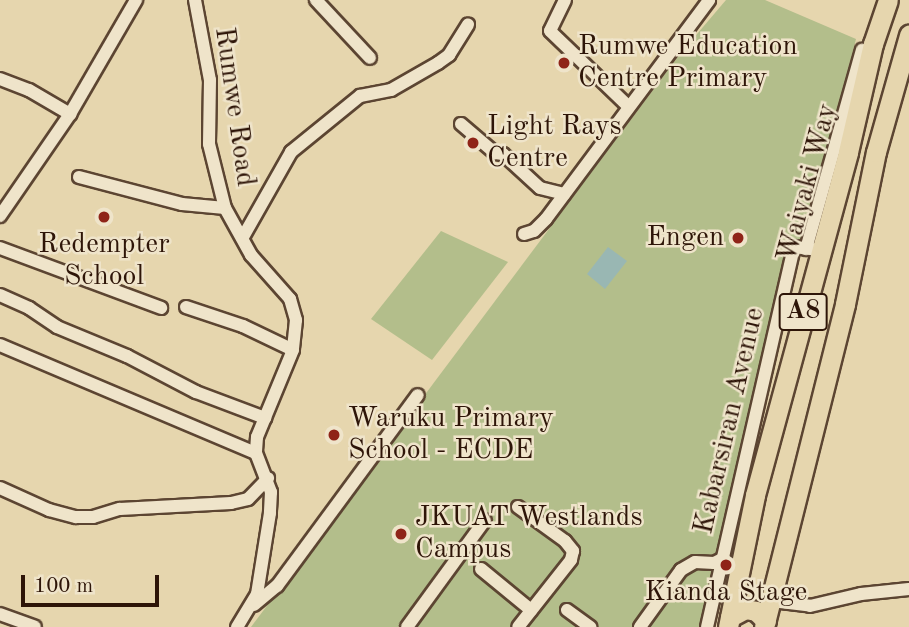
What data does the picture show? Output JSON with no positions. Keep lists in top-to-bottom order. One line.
{"streets":{"highway":["Waiyaki Way","A8"],"street":["Rumwe Road","Kabarsiran Avenue"]},"crossings":[["Waiyaki Way","Kabarsiran Avenue"]],"places":["Rumwe Education Centre Primary","Light Rays Centre","Redempter School","Engen","Waruku Primary School - ECDE","JKUAT Westlands Campus","Kianda Stage"],"scale_bar":"100 m"}
